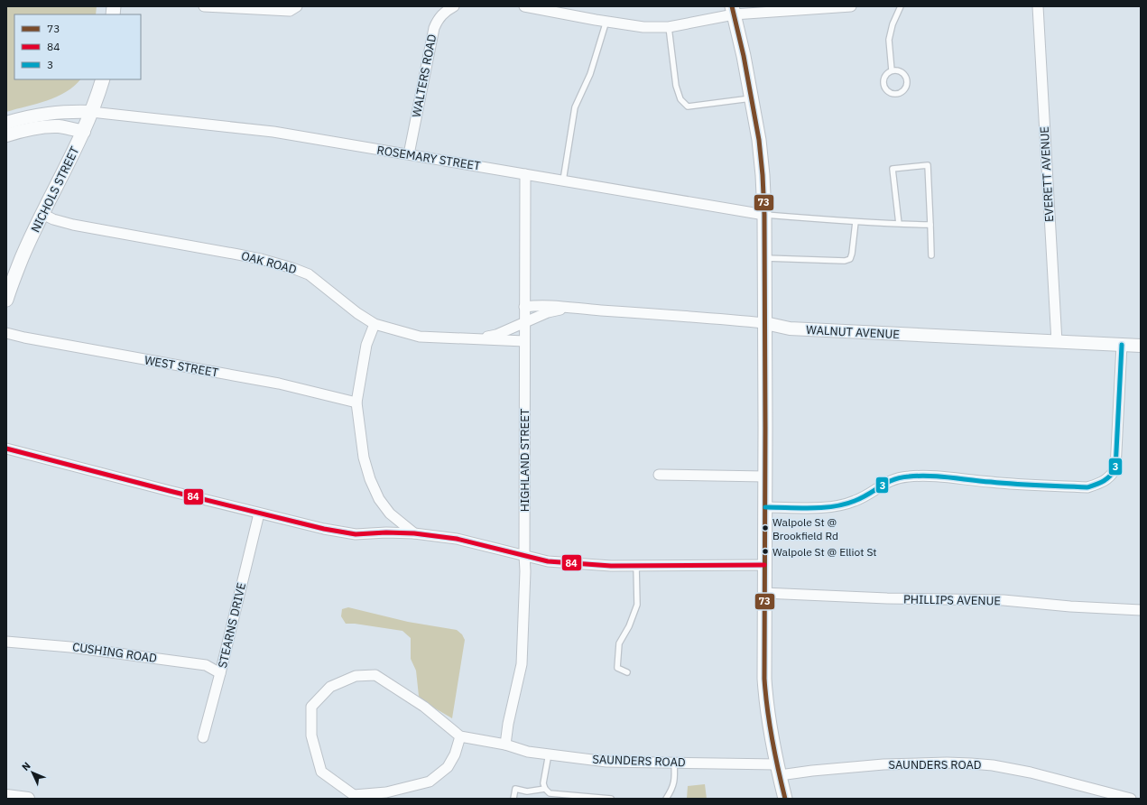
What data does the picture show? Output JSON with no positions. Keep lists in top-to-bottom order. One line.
{"streets":{"main road":["NICHOLS STREET"],"street":["WALTERS ROAD","ROSEMARY STREET","EVERETT AVENUE","OAK ROAD","WALNUT AVENUE","WEST STREET","HIGHLAND STREET","PHILLIPS AVENUE","STEARNS DRIVE","CUSHING ROAD","SAUNDERS ROAD"]},"crossings":[["WALTERS ROAD","ROSEMARY STREET"],["ROSEMARY STREET","NICHOLS STREET"],["ROSEMARY STREET","HIGHLAND STREET"],["EVERETT AVENUE","WALNUT AVENUE"],["NICHOLS STREET","OAK ROAD"],["OAK ROAD","WALNUT AVENUE"],["OAK ROAD","HIGHLAND STREET"],["WALNUT AVENUE","HIGHLAND STREET"],["HIGHLAND STREET","SAUNDERS ROAD"],["STEARNS DRIVE","CUSHING ROAD"]],"places":["Walpole St @ Brookfield Rd","Walpole St @ Elliot St"],"lines":["transit line 73","transit line 3","transit line 84"],"legend":["73","84","3"],"north":"top left"}
